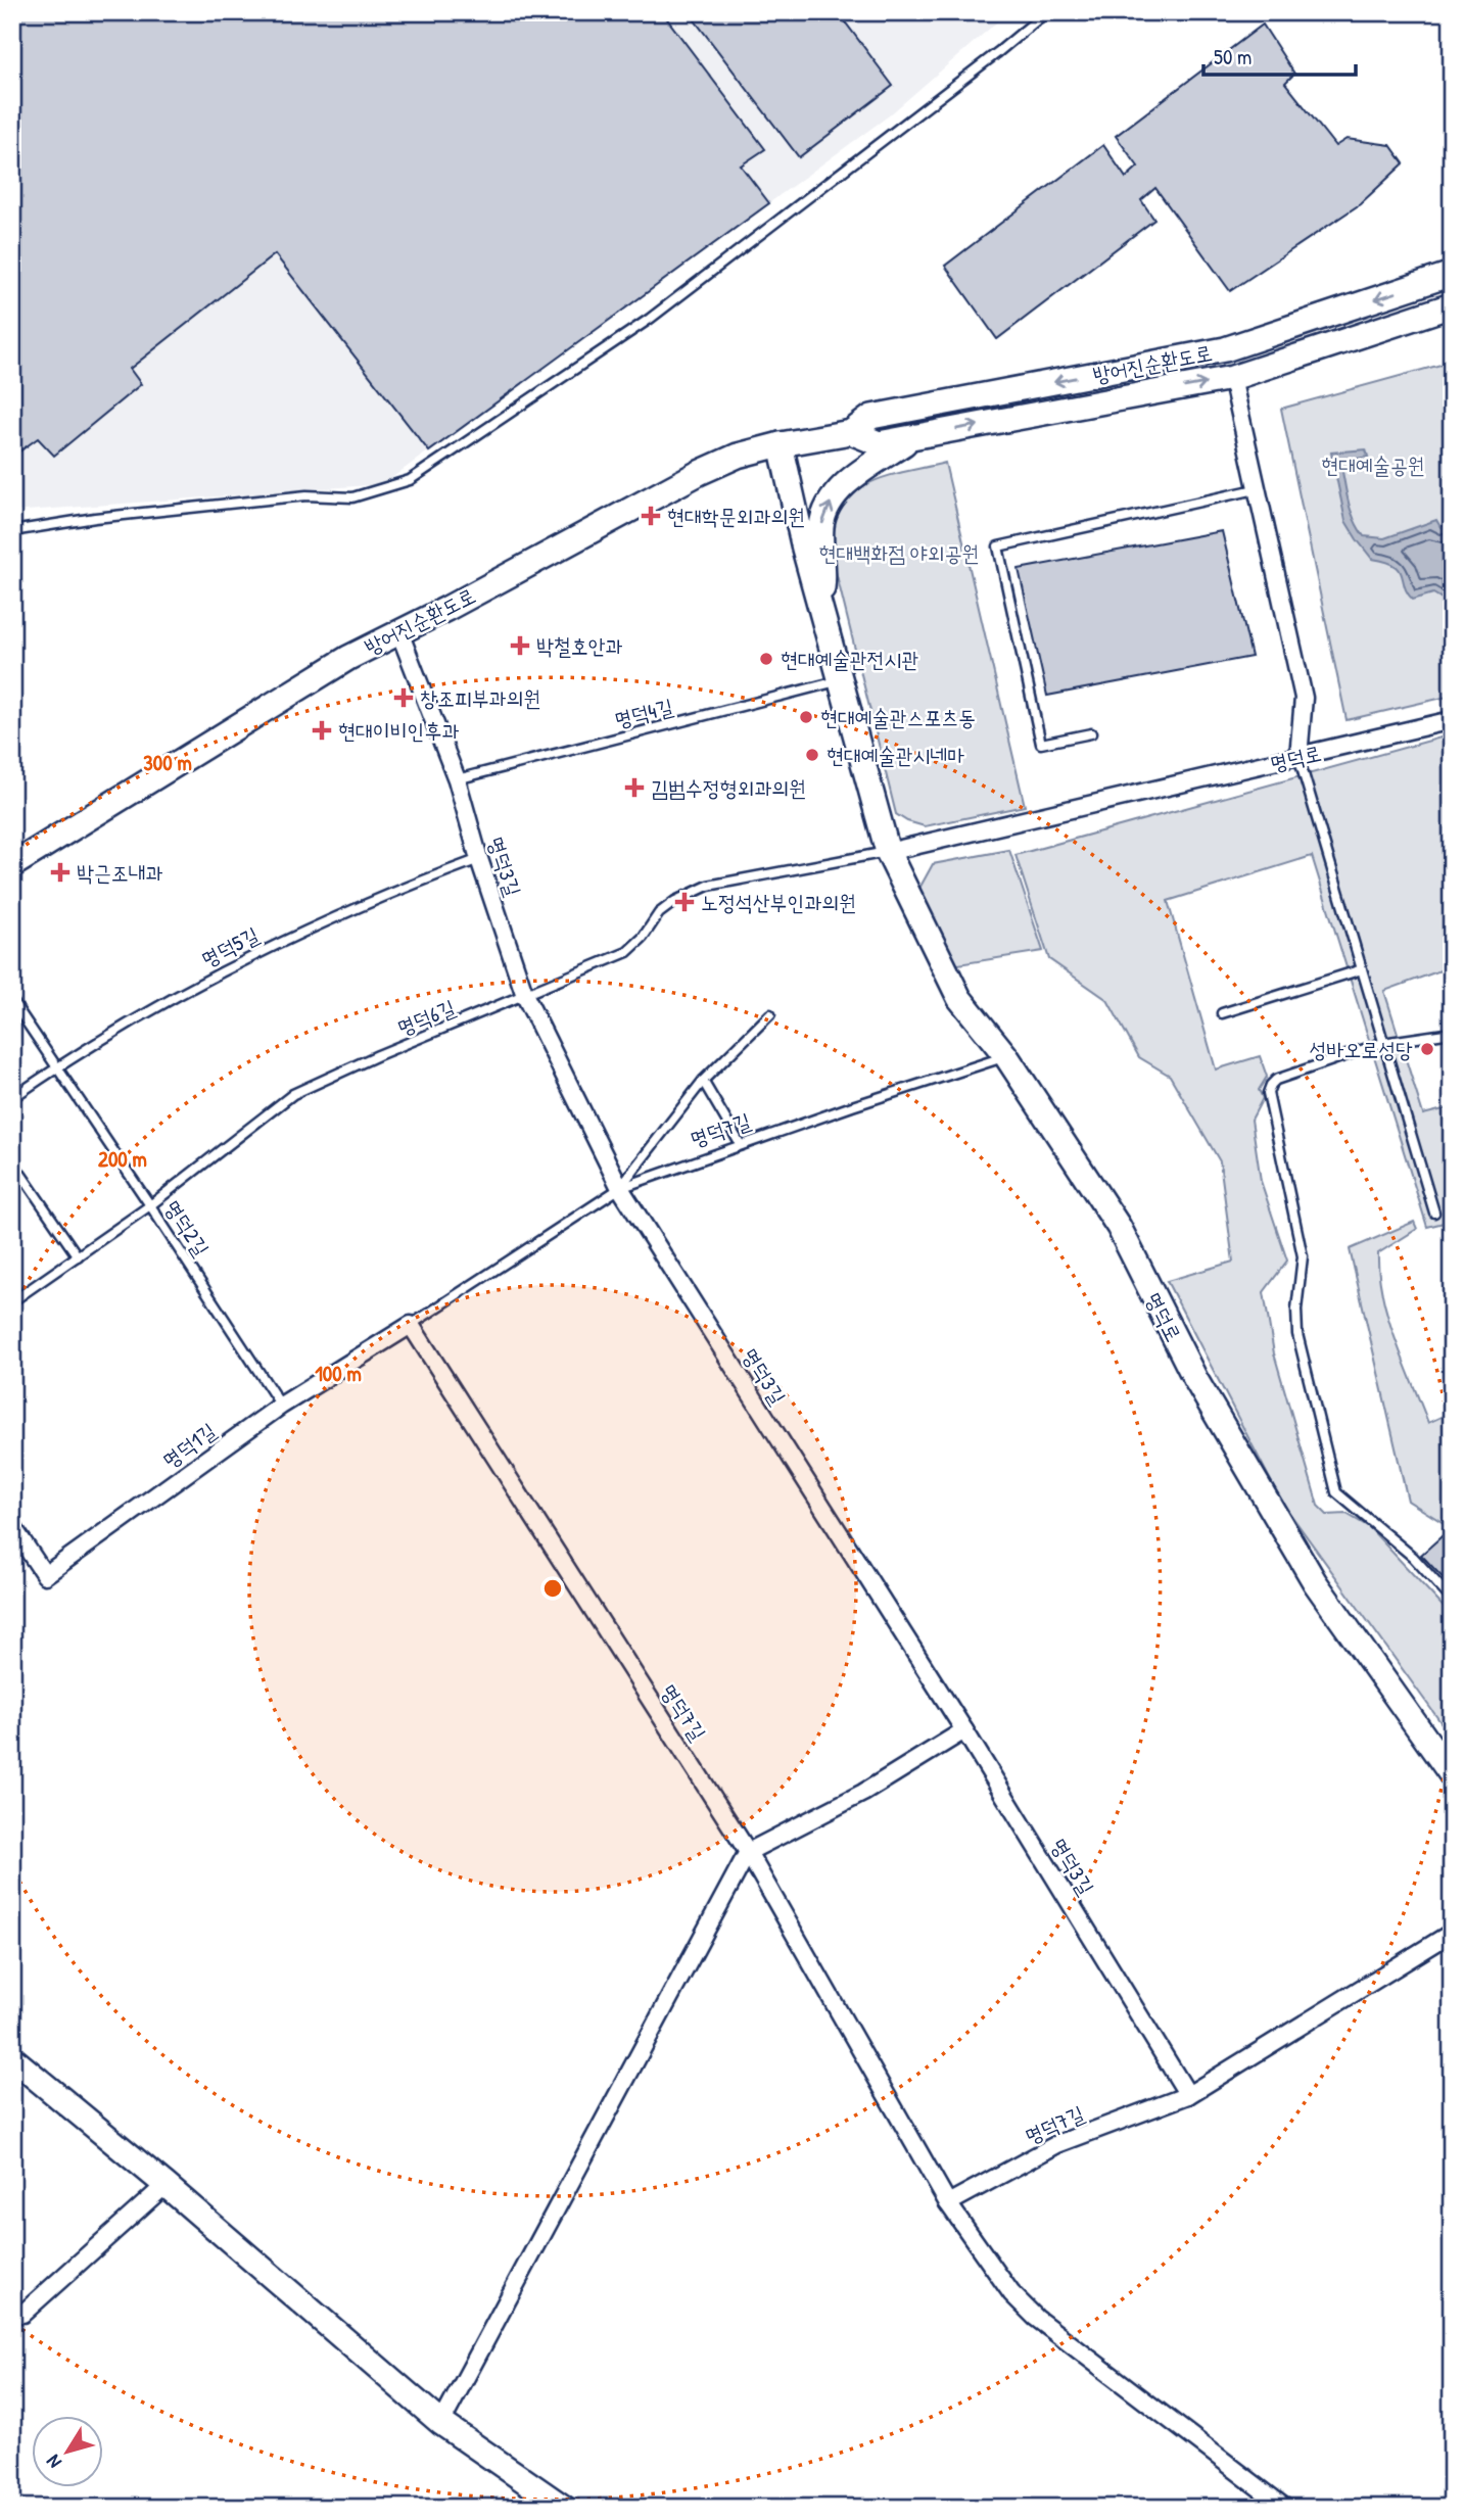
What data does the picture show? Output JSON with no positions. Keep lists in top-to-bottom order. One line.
{"streets":{"street":["방어진순환도로","명덕로","명덕3길","명덕7길","명덕1길"],"lane":["명덕4길","명덕5길","명덕6길","명덕2길"]},"crossings":[["방어진순환도로","명덕로"],["방어진순환도로","명덕3길"],["명덕4길","명덕로"],["명덕4길","명덕3길"],["명덕로","명덕6길"],["명덕로","명덕7길"],["명덕3길","명덕5길"],["명덕3길","명덕6길"],["명덕3길","명덕7길"],["명덕5길","명덕2길"],["명덕6길","명덕2길"],["명덕7길","명덕1길"],["명덕2길","명덕1길"]],"parks":["현대예술공원","현대백화점 야외공원"],"places":{"health":["현대학문외과의원","박철호안과","창조피부과의원","현대이비인후과","김범수정형외과의원","박근조내과","노정석산부인과의원"],"other":["현대예술관전시관","현대예술관스포츠동","현대예술관시네마","성바오로성당"]},"scale_bar":"50 m","north":"bottom left","rings":["300 m","200 m","100 m"]}
